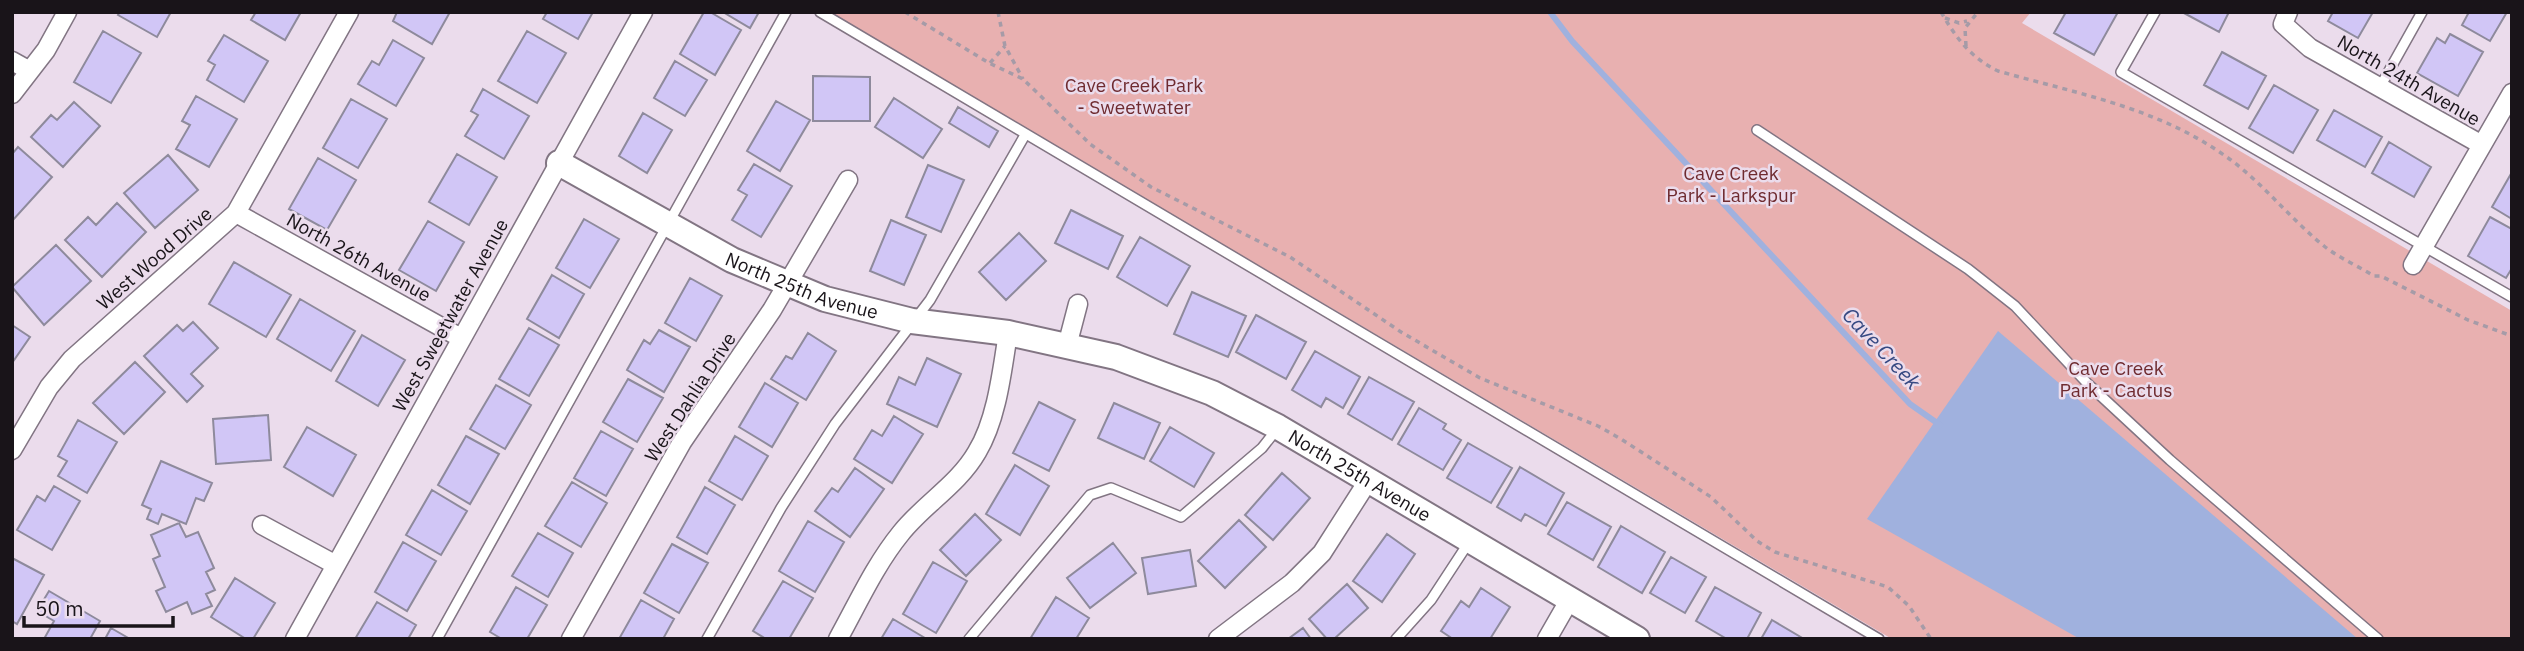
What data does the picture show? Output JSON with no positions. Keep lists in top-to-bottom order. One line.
{"streets":{"street":["North 24th Avenue","North 26th Avenue","West Wood Drive","North 25th Avenue","West Sweetwater Avenue","West Dahlia Drive"]},"crossings":[["North 26th Avenue","West Wood Drive"],["North 26th Avenue","West Sweetwater Avenue"],["North 25th Avenue","West Sweetwater Avenue"],["North 25th Avenue","West Dahlia Drive"]],"water":["Cave Creek"],"parks":["Cave Creek Park - Sweetwater","Cave Creek Park - Larkspur","Cave Creek Park - Cactus"],"scale_bar":"50 m"}
